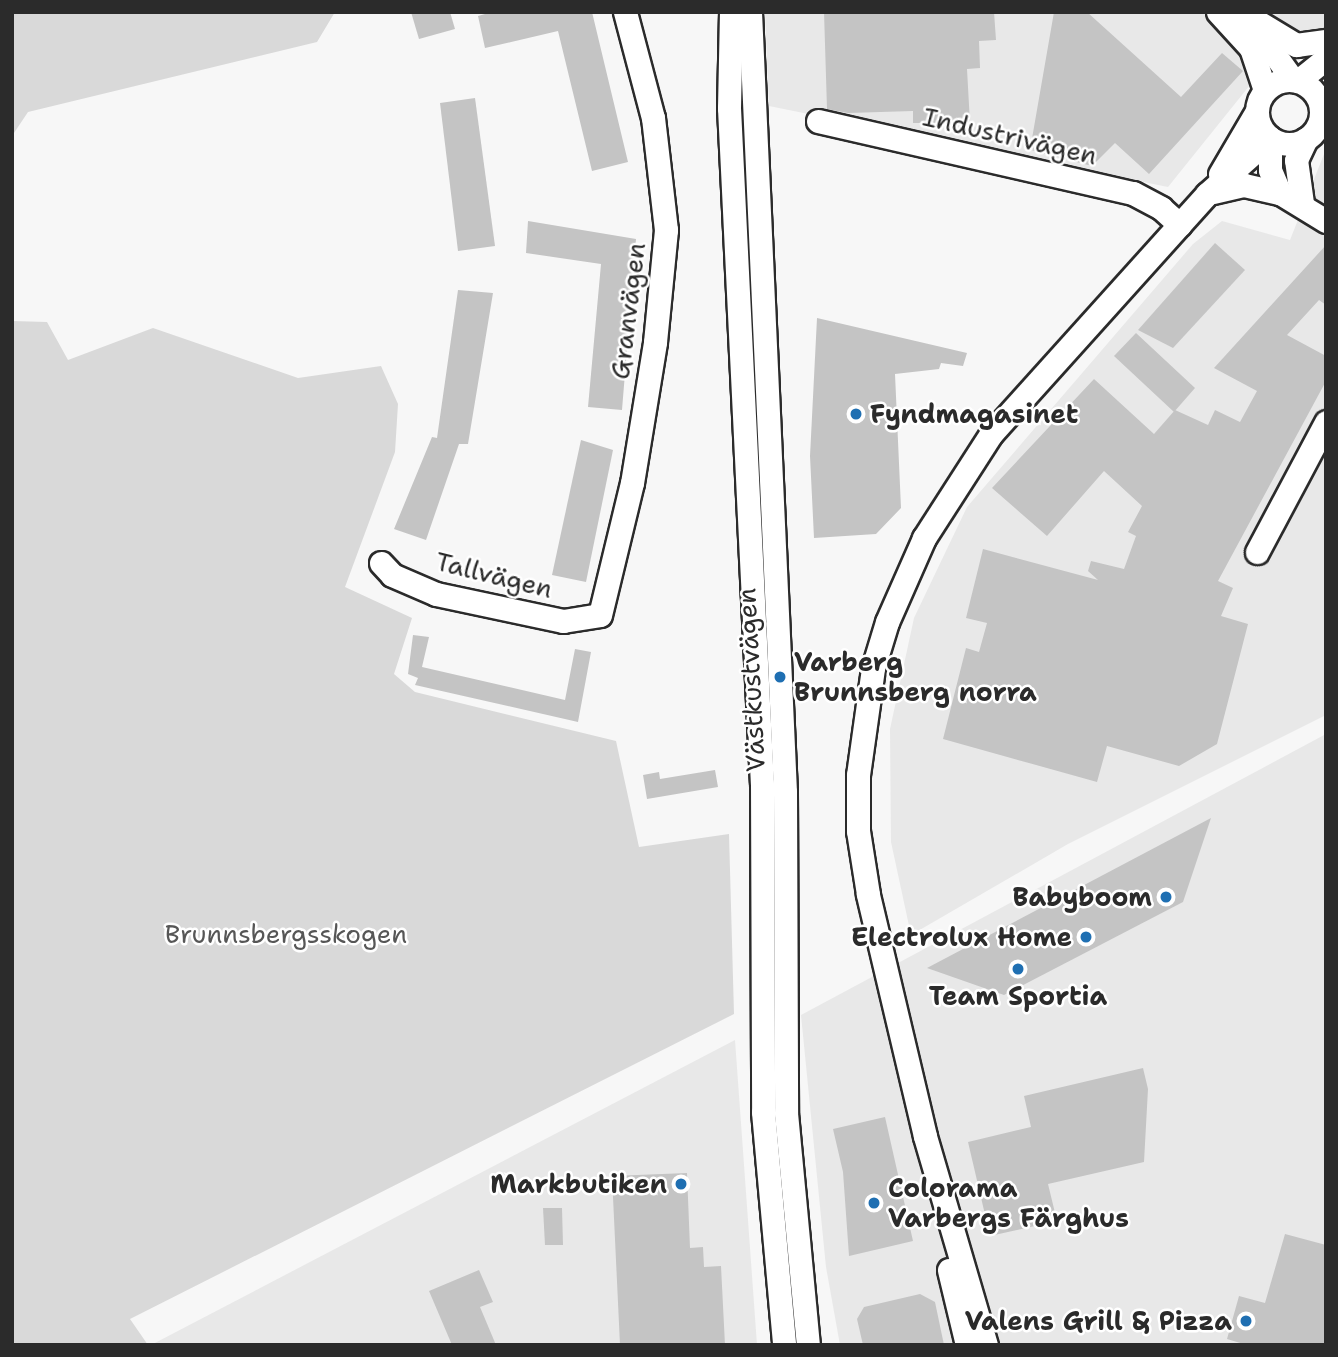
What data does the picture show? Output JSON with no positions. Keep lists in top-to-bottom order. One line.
{"streets":{"street":["Industrivägen","Granvägen","Tallvägen","Västkustvägen"]},"crossings":[["Granvägen","Tallvägen"]],"parks":["Brunnsbergsskogen"],"places":["Fyndmagasinet","Varberg Brunnsberg norra","Babyboom","Electrolux Home","Team Sportia","Markbutiken","Colorama Varbergs Färghus","Valens Grill & Pizza"]}
